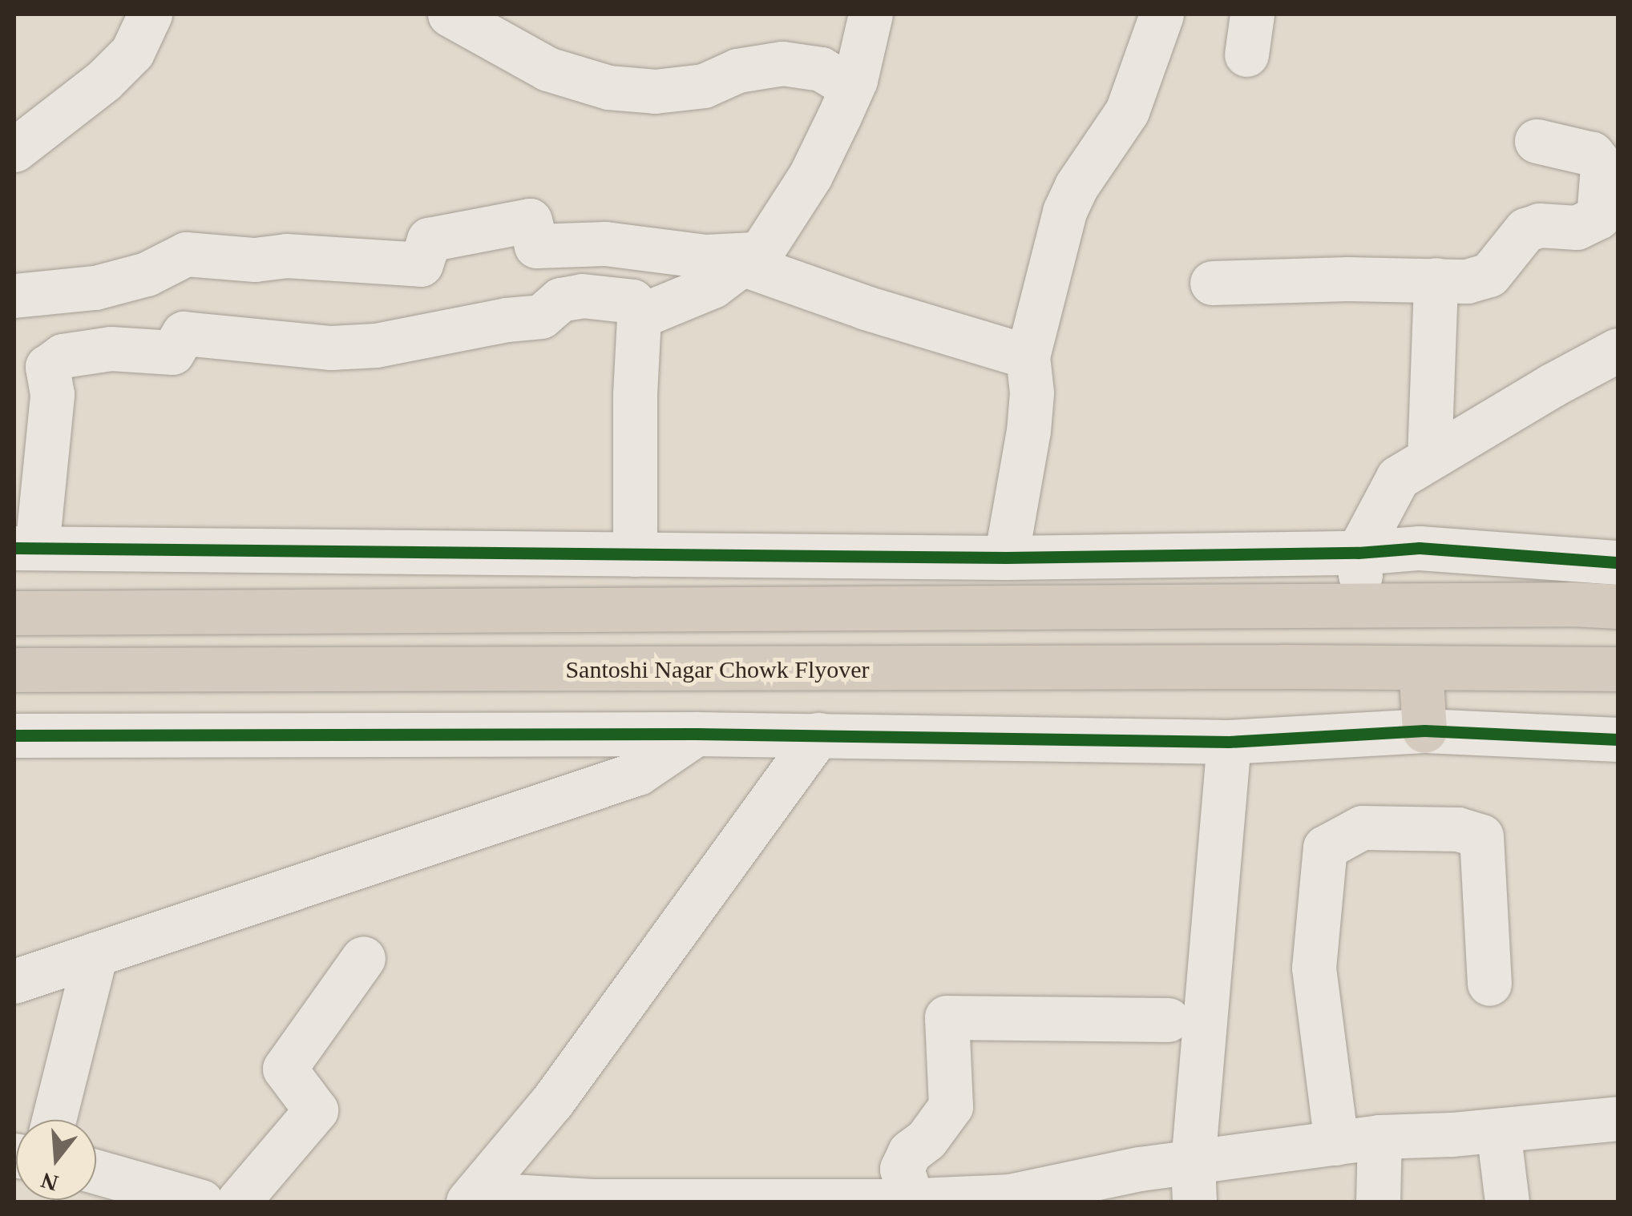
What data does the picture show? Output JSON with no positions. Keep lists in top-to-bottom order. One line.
{"streets":{"highway":["Santoshi Nagar Chowk Flyover"]},"north":"bottom"}
